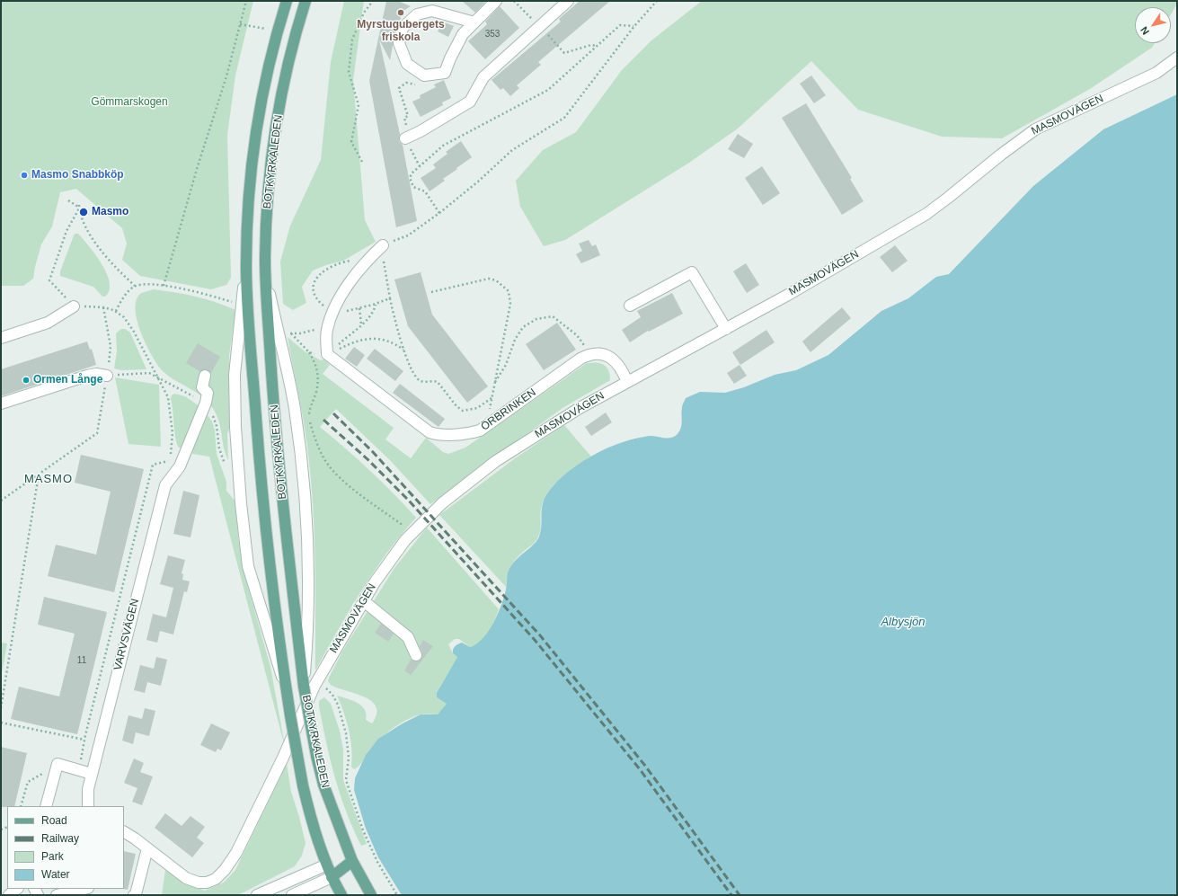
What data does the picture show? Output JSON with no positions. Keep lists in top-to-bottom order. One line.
{"streets":{"main road":["BOTKYRKALEDEN"],"street":["MASMOVÄGEN","ÖRBRINKEN","VARVSVÄGEN"]},"districts":["MASMO"],"water":["Albysjön"],"parks":["Gömmarskogen"],"places":["Myrstugubergets friskola","Masmo Snabbköp","Masmo","Ormen Långe"],"house_numbers":["353","11"],"legend":["Road","Railway","Park","Water"],"north":"bottom left"}
